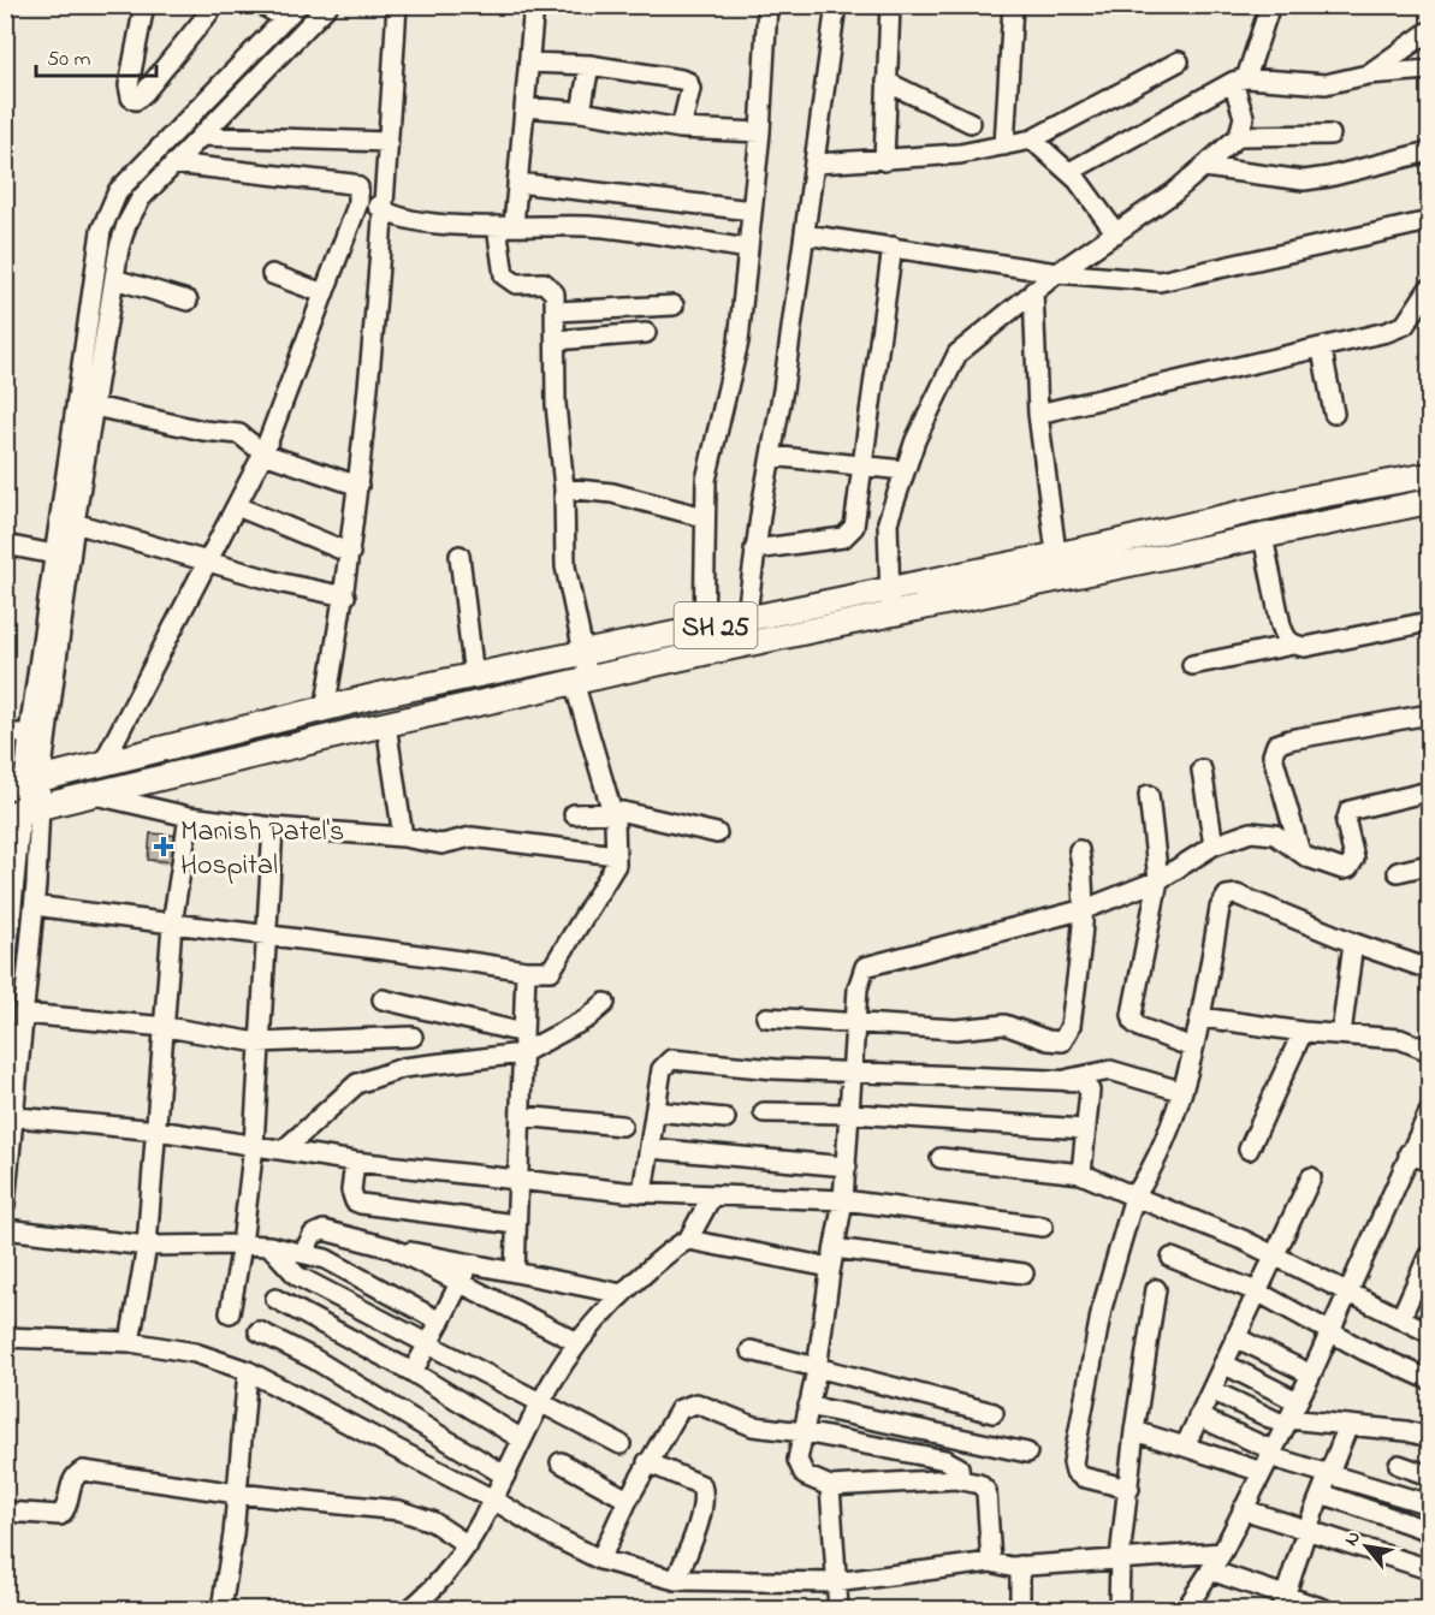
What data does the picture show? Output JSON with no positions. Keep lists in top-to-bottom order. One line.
{"streets":{"main road":["SH 25"]},"places":{"health":["Manish Patel's Hospital"]},"scale_bar":"50 m","north":"top left"}
